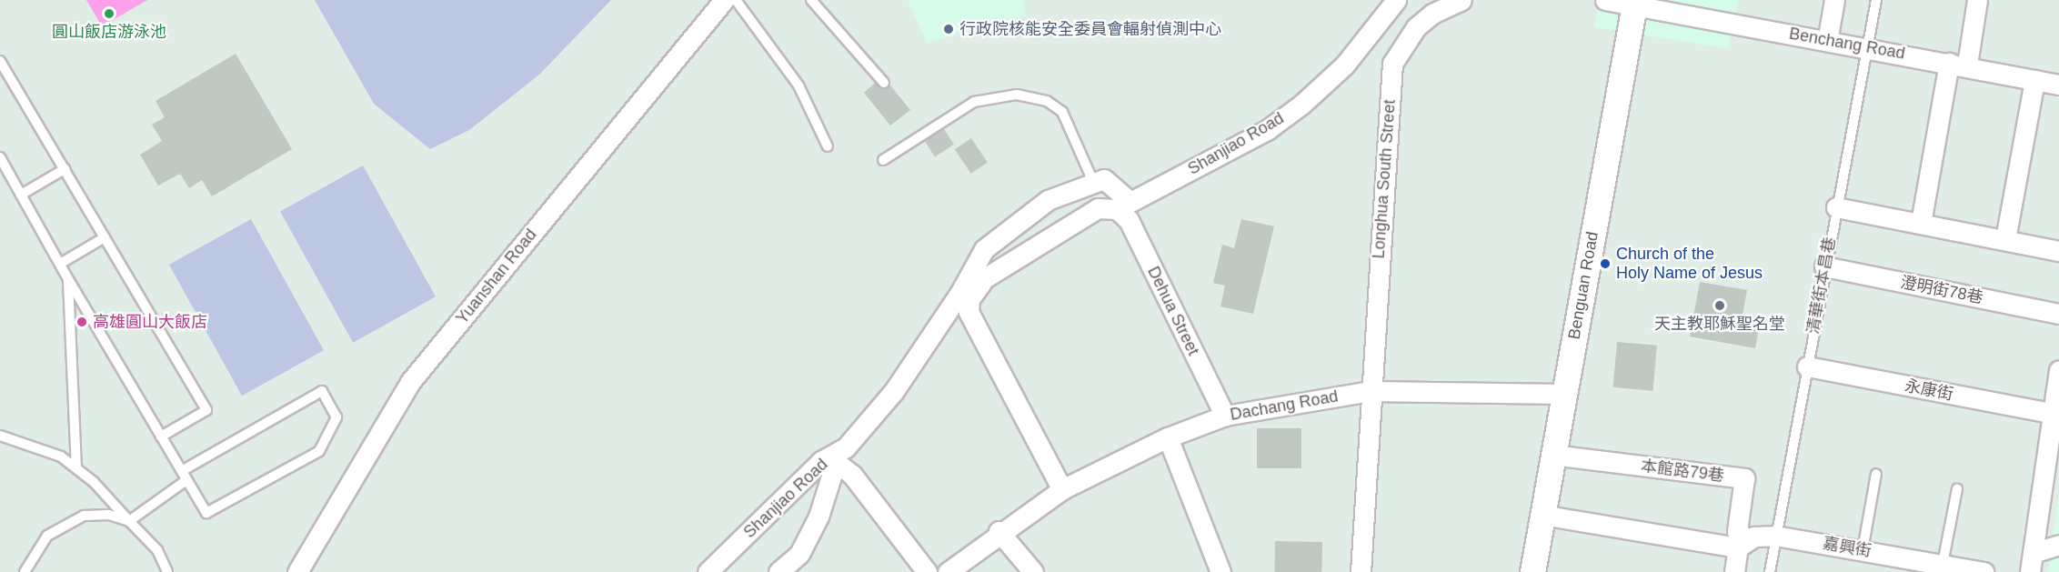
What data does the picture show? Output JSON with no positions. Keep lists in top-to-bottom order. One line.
{"streets":{"street":["Benchang Road","Shanjiao Road","Longhua South Street","Yuanshan Road","Benguan Road","澄明街78巷","Dehua Street","永康街","Dachang Road","本館路79巷","嘉興街"],"lane":["清華街本昌巷"]},"crossings":[["Benchang Road","Benguan Road"],["Benchang Road","清華街本昌巷"],["Shanjiao Road","Dehua Street"],["Longhua South Street","Dachang Road"],["Benguan Road","Dachang Road"],["Benguan Road","本館路79巷"],["Benguan Road","嘉興街"],["清華街本昌巷","澄明街78巷"],["清華街本昌巷","永康街"],["清華街本昌巷","嘉興街"],["Dehua Street","Dachang Road"],["本館路79巷","嘉興街"]],"places":["圓山飯店游泳池","行政院核能安全委員會輻射偵測中心","Church of the Holy Name of Jesus","天主教耶穌聖名堂","高雄圓山大飯店"]}
